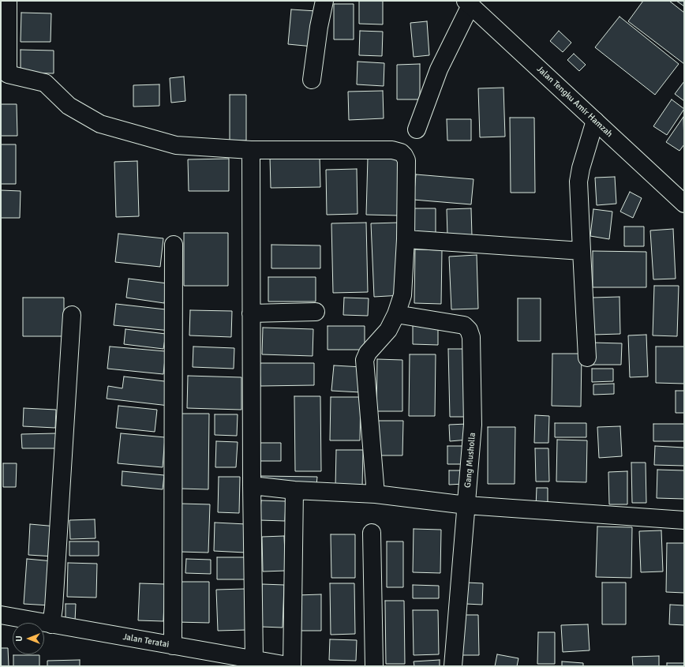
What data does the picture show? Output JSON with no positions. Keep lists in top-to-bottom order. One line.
{"streets":{"street":["Jalan Tengku Amir Hamzah","Gang Musholla","Jalan Teratai"]},"north":"left"}
